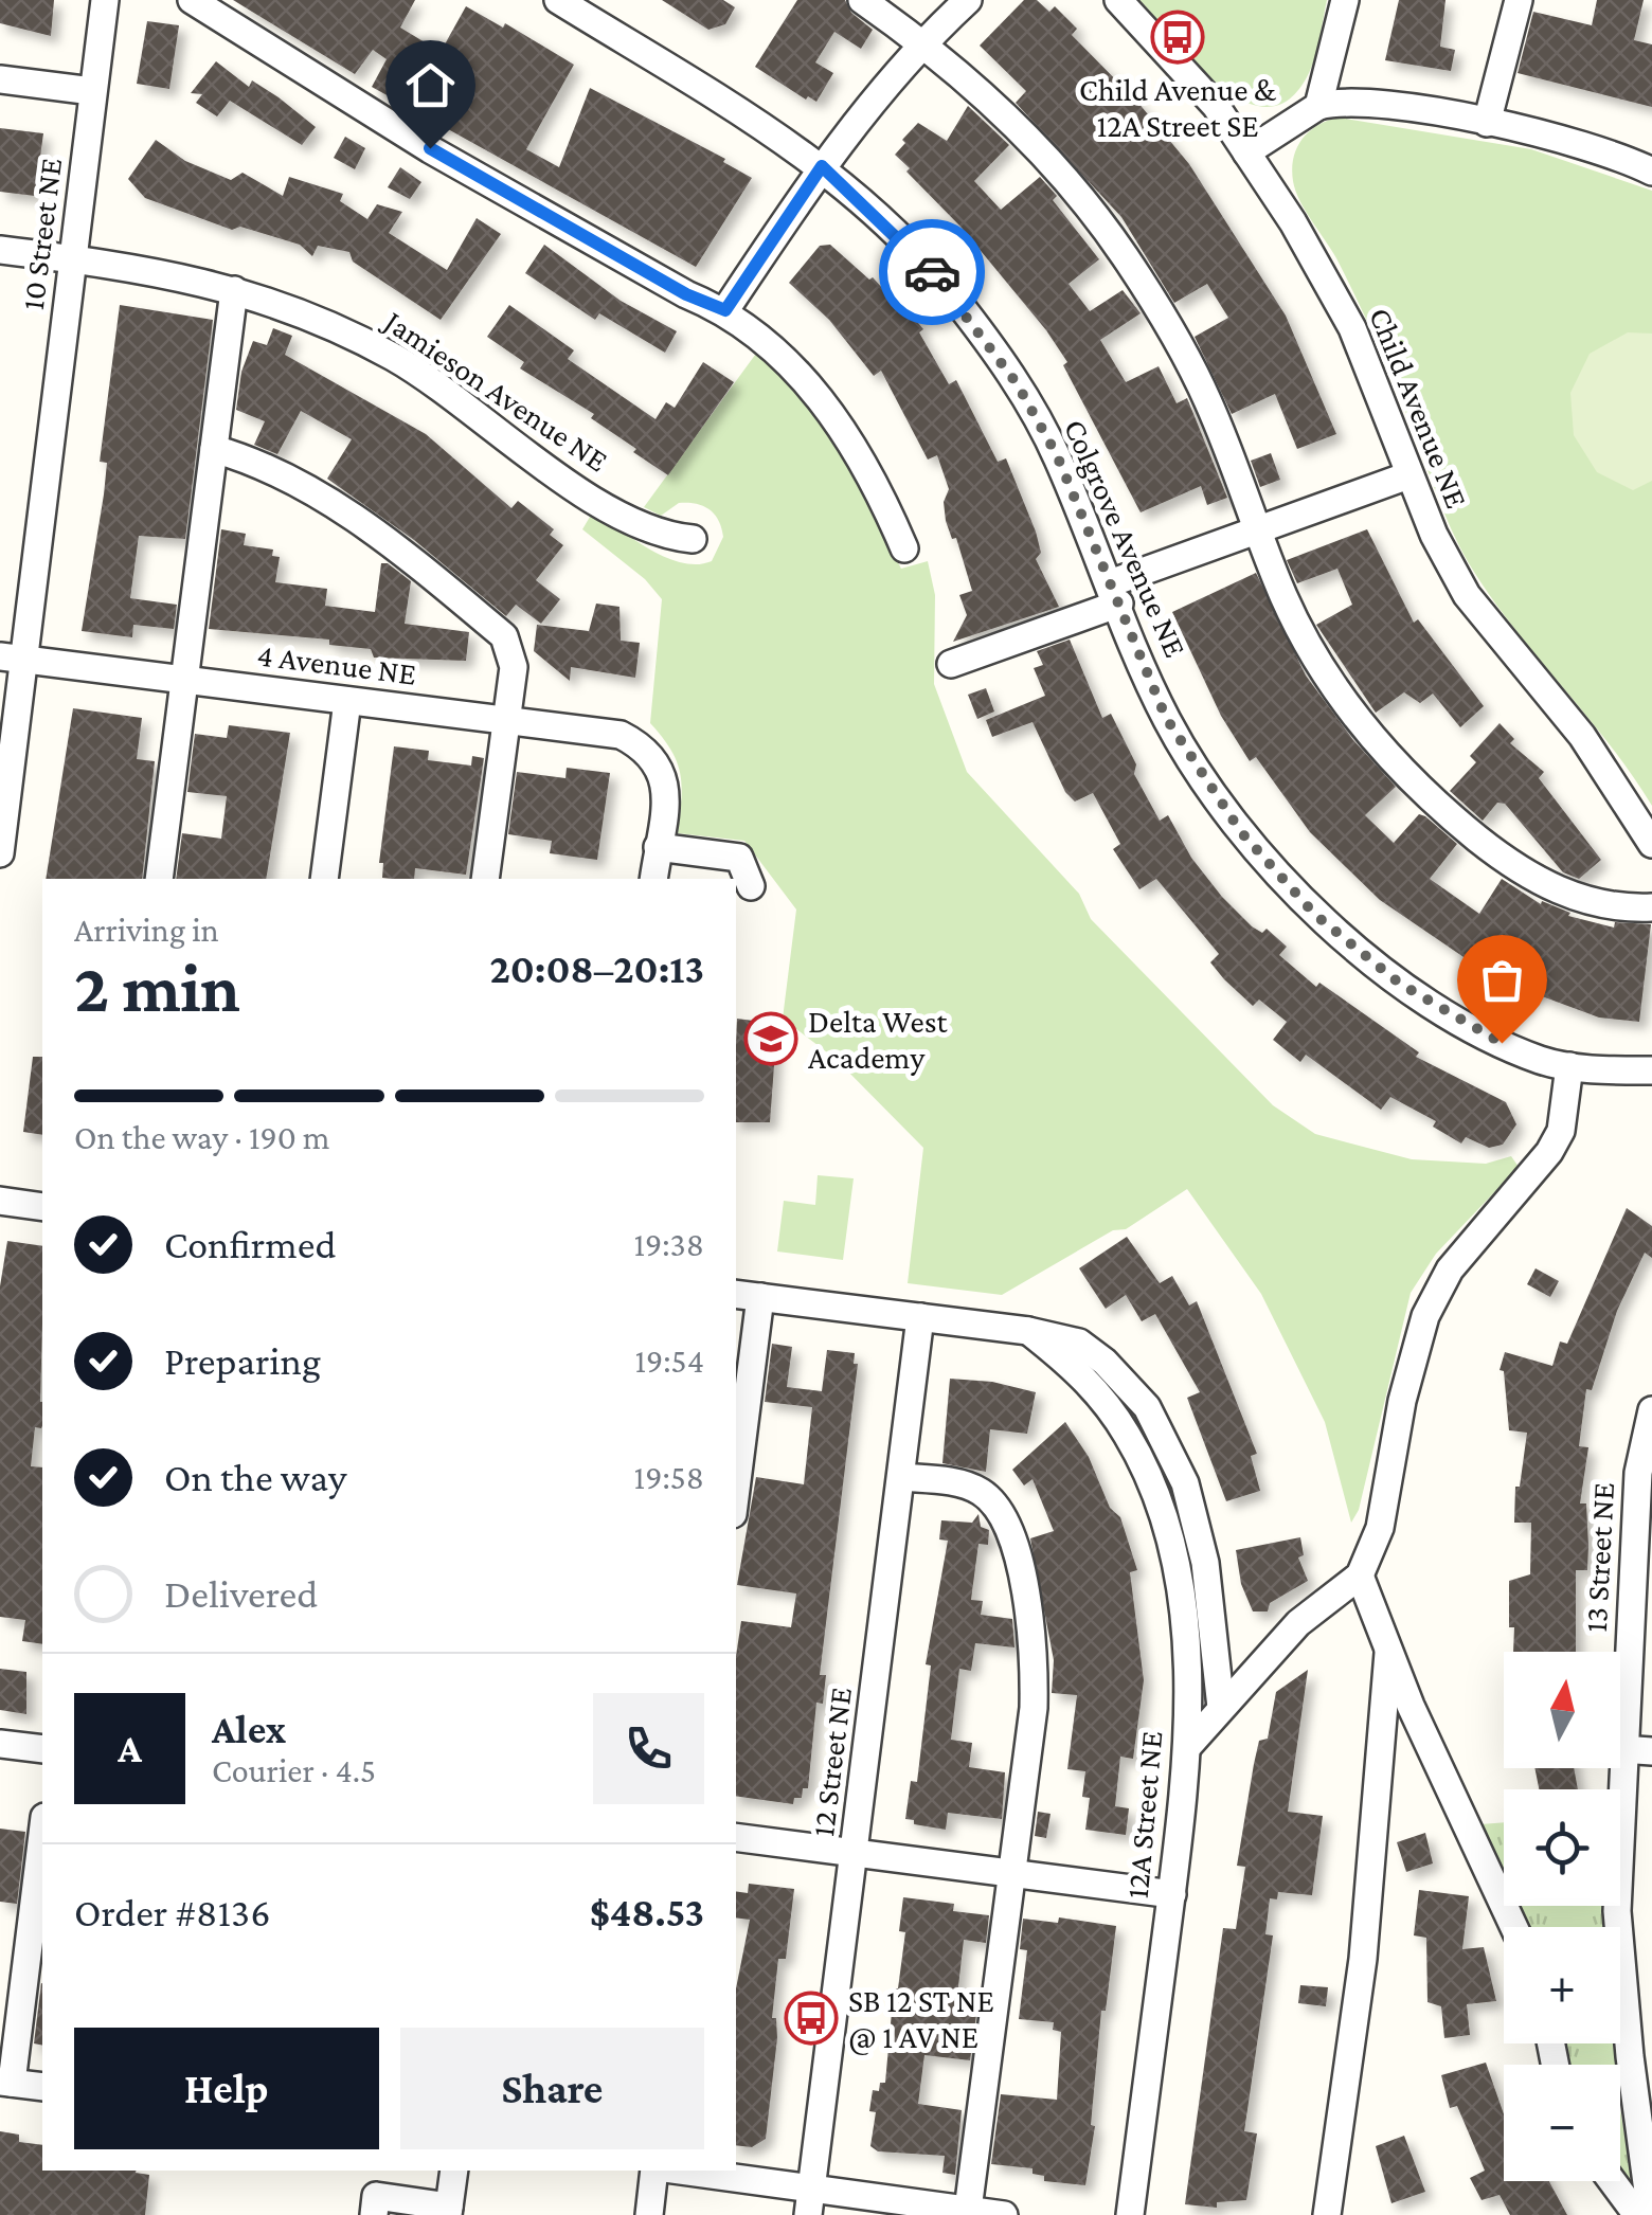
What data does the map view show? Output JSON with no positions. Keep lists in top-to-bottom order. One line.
{"streets":{"street":["10 Street NE","Jamieson Avenue NE","Child Avenue NE","Colgrove Avenue NE","4 Avenue NE","13 Street NE","12 Street NE","12A Street NE"]},"crossings":[["10 Street NE","Jamieson Avenue NE"],["10 Street NE","4 Avenue NE"]],"places":{"bus stop":["Child Avenue & 12A Street SE","SB 12 ST NE @ 1 AV NE"],"school or university":["Delta West Academy"]},"north":"top","page":{"heading":["2 min","Arriving in","20:08–20:13"],"panel":["Alex","Courier · 4.5","Order #8136","$48.53"],"bar":"On the way · 190 m","list":[["Confirmed","19:38"],["Preparing","19:54"],["On the way","19:58"],"Delivered"],"map_buttons":["+","−"],"round":"A","buttons":["Help","Share"]}}
